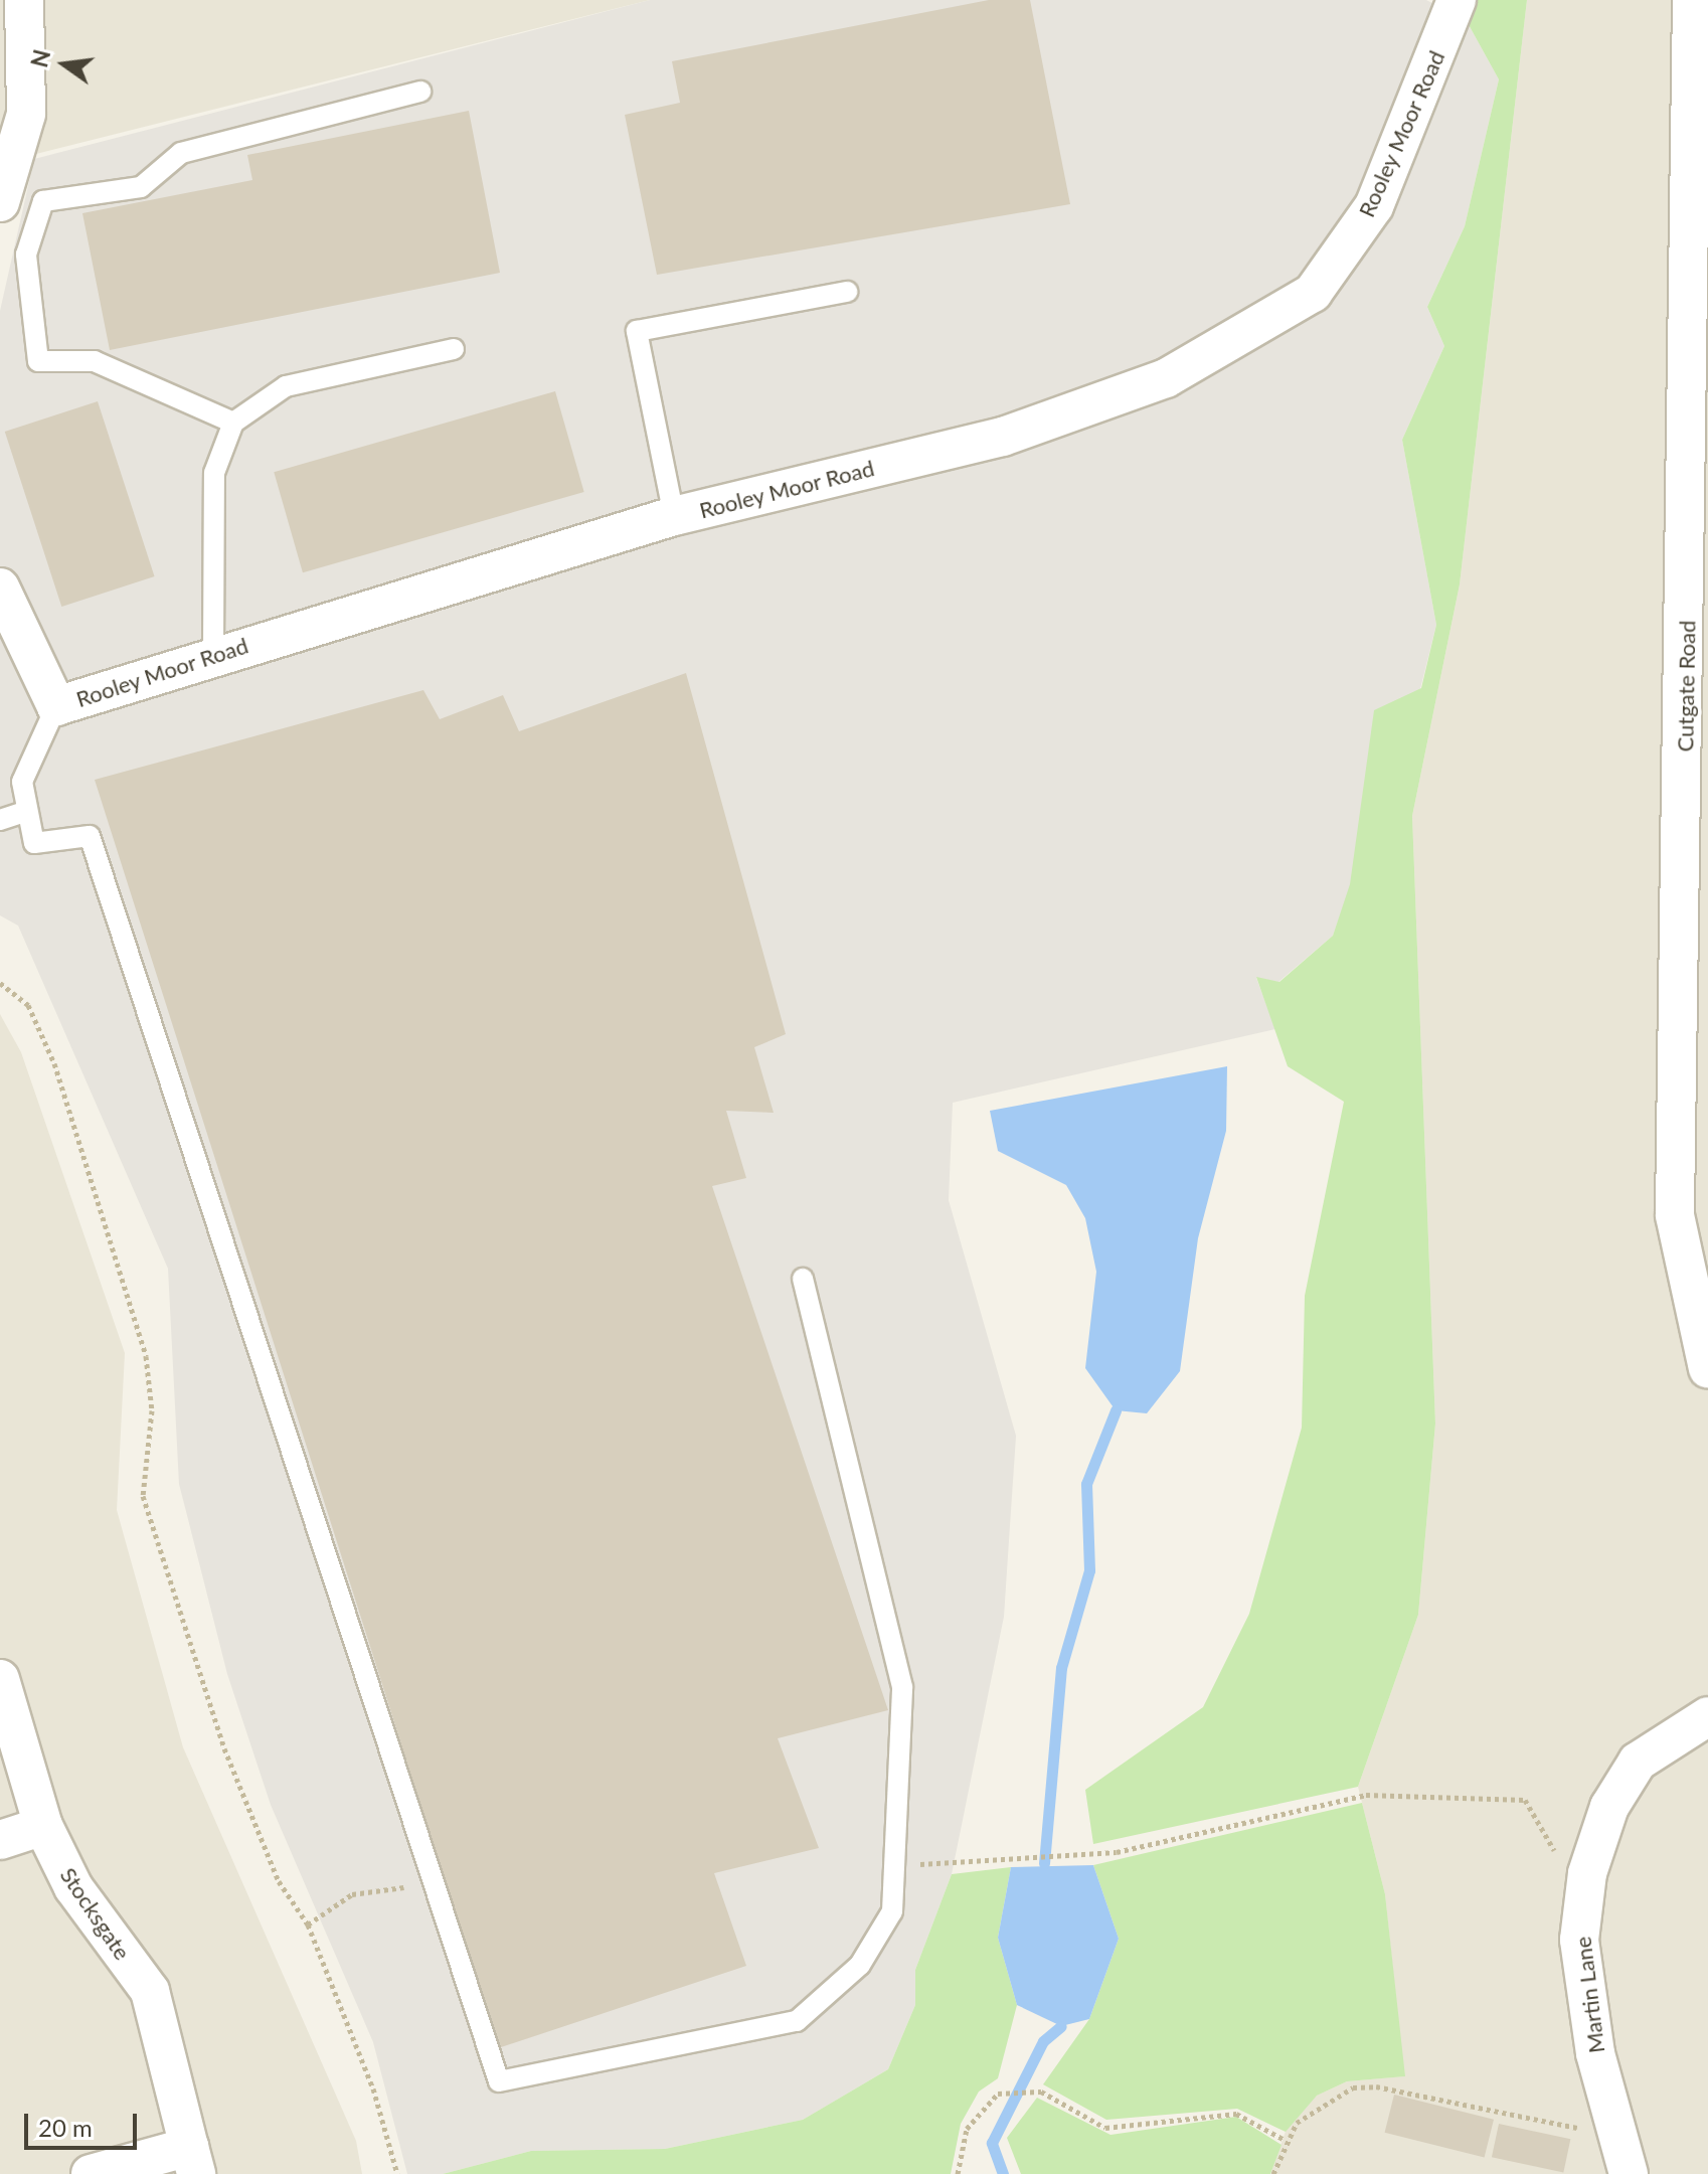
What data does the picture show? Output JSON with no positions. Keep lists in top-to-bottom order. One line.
{"streets":{"street":["Rooley Moor Road","Cutgate Road","Stocksgate","Martin Lane"]},"scale_bar":"20 m","north":"left"}
